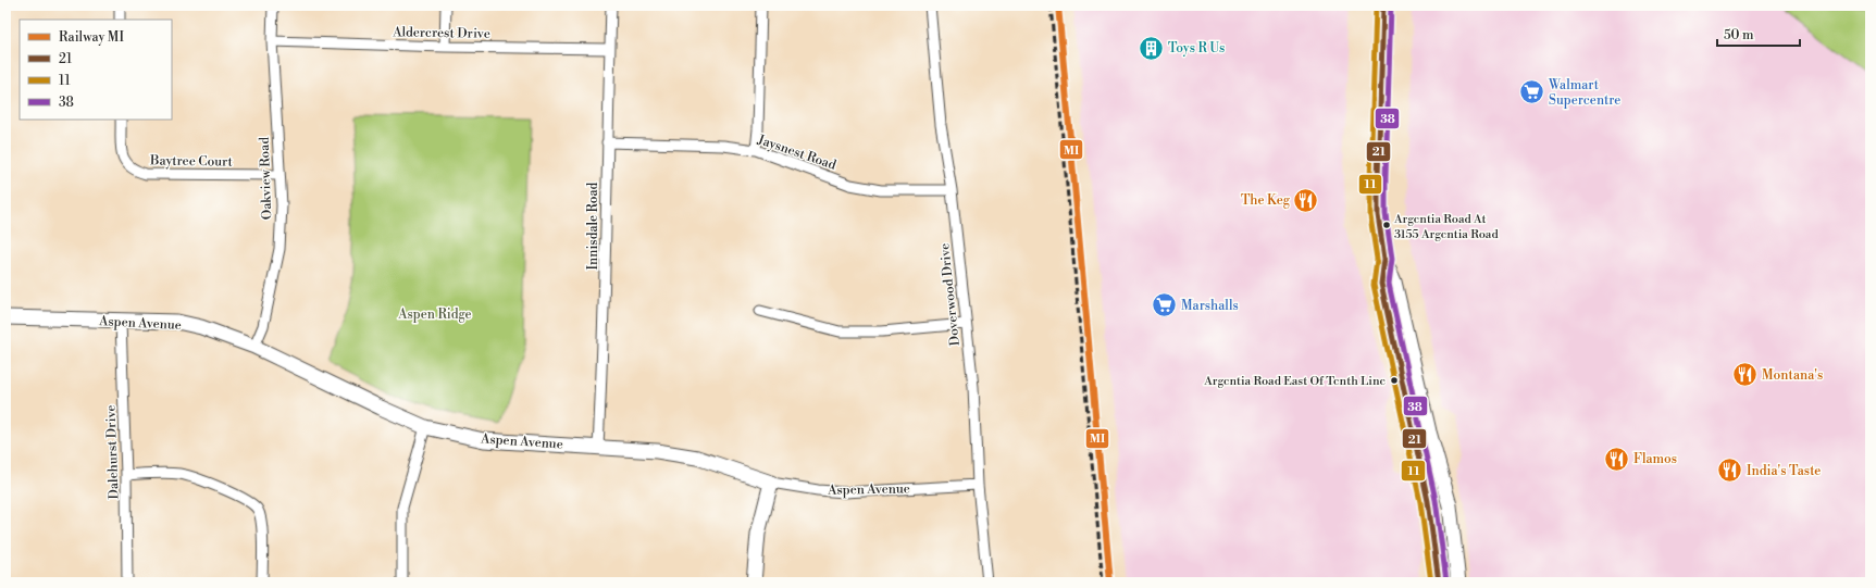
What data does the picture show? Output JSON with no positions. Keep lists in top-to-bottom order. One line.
{"streets":{"street":["Aldercrest Drive","Jaysnest Road","Baytree Court","Oakview Road","Innisdale Road","Doverwood Drive","Aspen Avenue","Dalehurst Drive"]},"crossings":[["Aldercrest Drive","Oakview Road"],["Aldercrest Drive","Innisdale Road"],["Jaysnest Road","Innisdale Road"],["Jaysnest Road","Doverwood Drive"],["Baytree Court","Oakview Road"],["Oakview Road","Aspen Avenue"],["Innisdale Road","Aspen Avenue"],["Doverwood Drive","Aspen Avenue"],["Aspen Avenue","Dalehurst Drive"]],"parks":["Aspen Ridge"],"places":{"building":["Toys R Us"],"supermarket":["Walmart Supercentre","Marshalls"],"restaurant":["The Keg","Montana's","Flamos","India's Taste"],"other":["Argentia Road At 3155 Argentia Road","Argentia Road East Of Tenth Line"]},"lines":["rail line MI","transit line 21","transit line 11","transit line 38"],"legend":["Railway MI","21","11","38"],"scale_bar":"50 m"}
